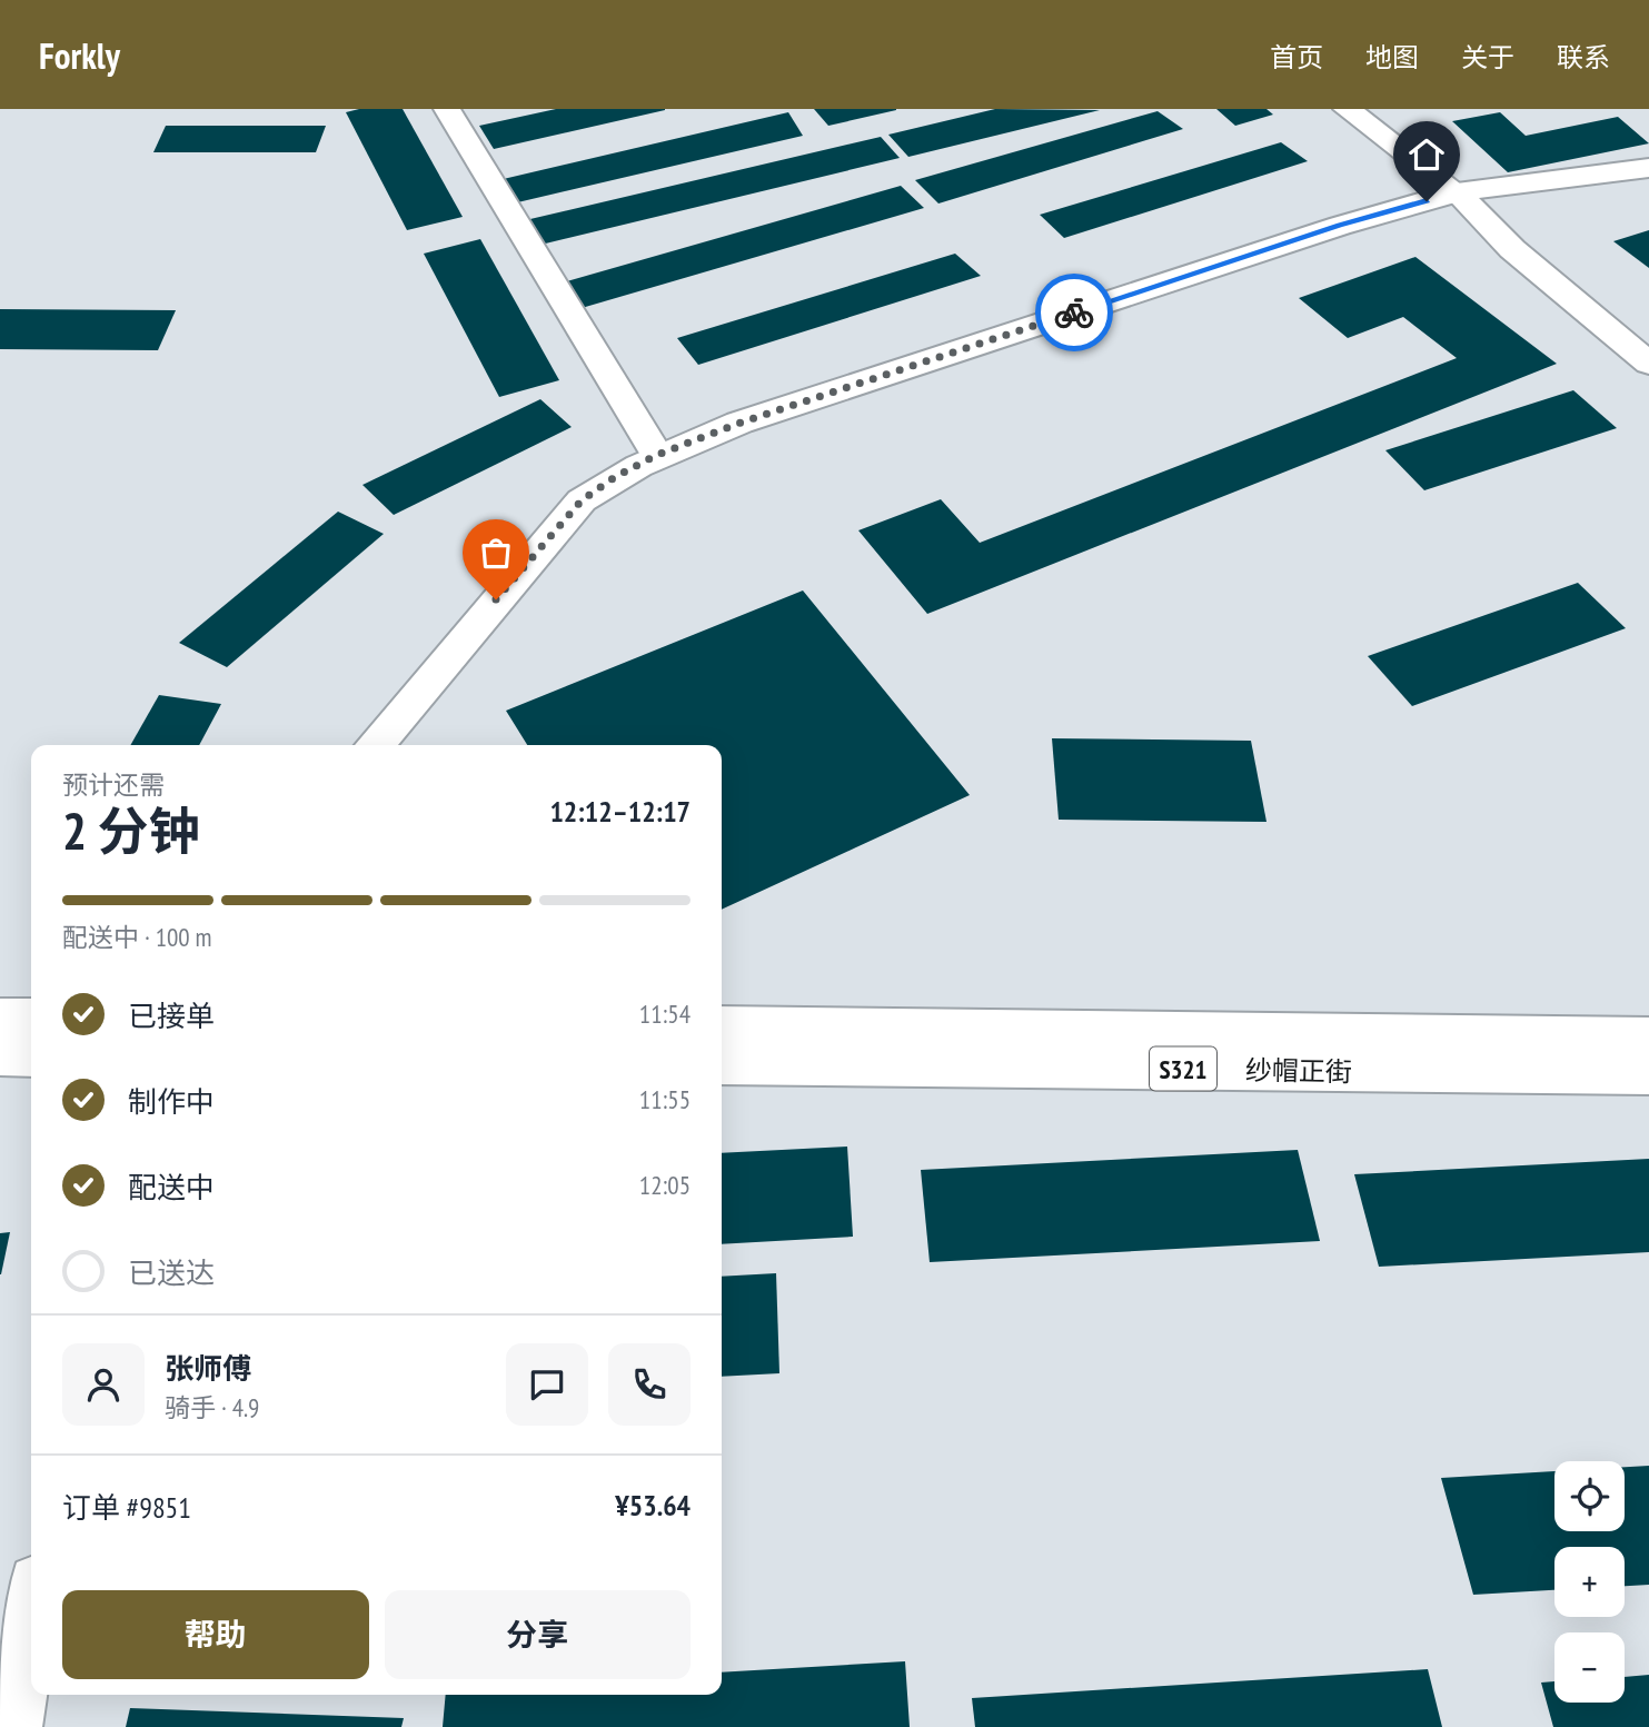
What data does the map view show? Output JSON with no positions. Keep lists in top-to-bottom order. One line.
{"streets":{"main road":["S321","纱帽正街"]},"page":{"header":"Forkly","nav":["首页","地图","关于","联系"],"heading":["2 分钟","预计还需","12:12–12:17"],"panel":["张师傅","骑手 · 4.9","订单 #9851","¥53.64"],"bar":"配送中 · 100 m","list":[["已接单","11:54"],["制作中","11:55"],["配送中","12:05"],"已送达"],"map_buttons":["+","−"],"buttons":["帮助","分享"]}}
